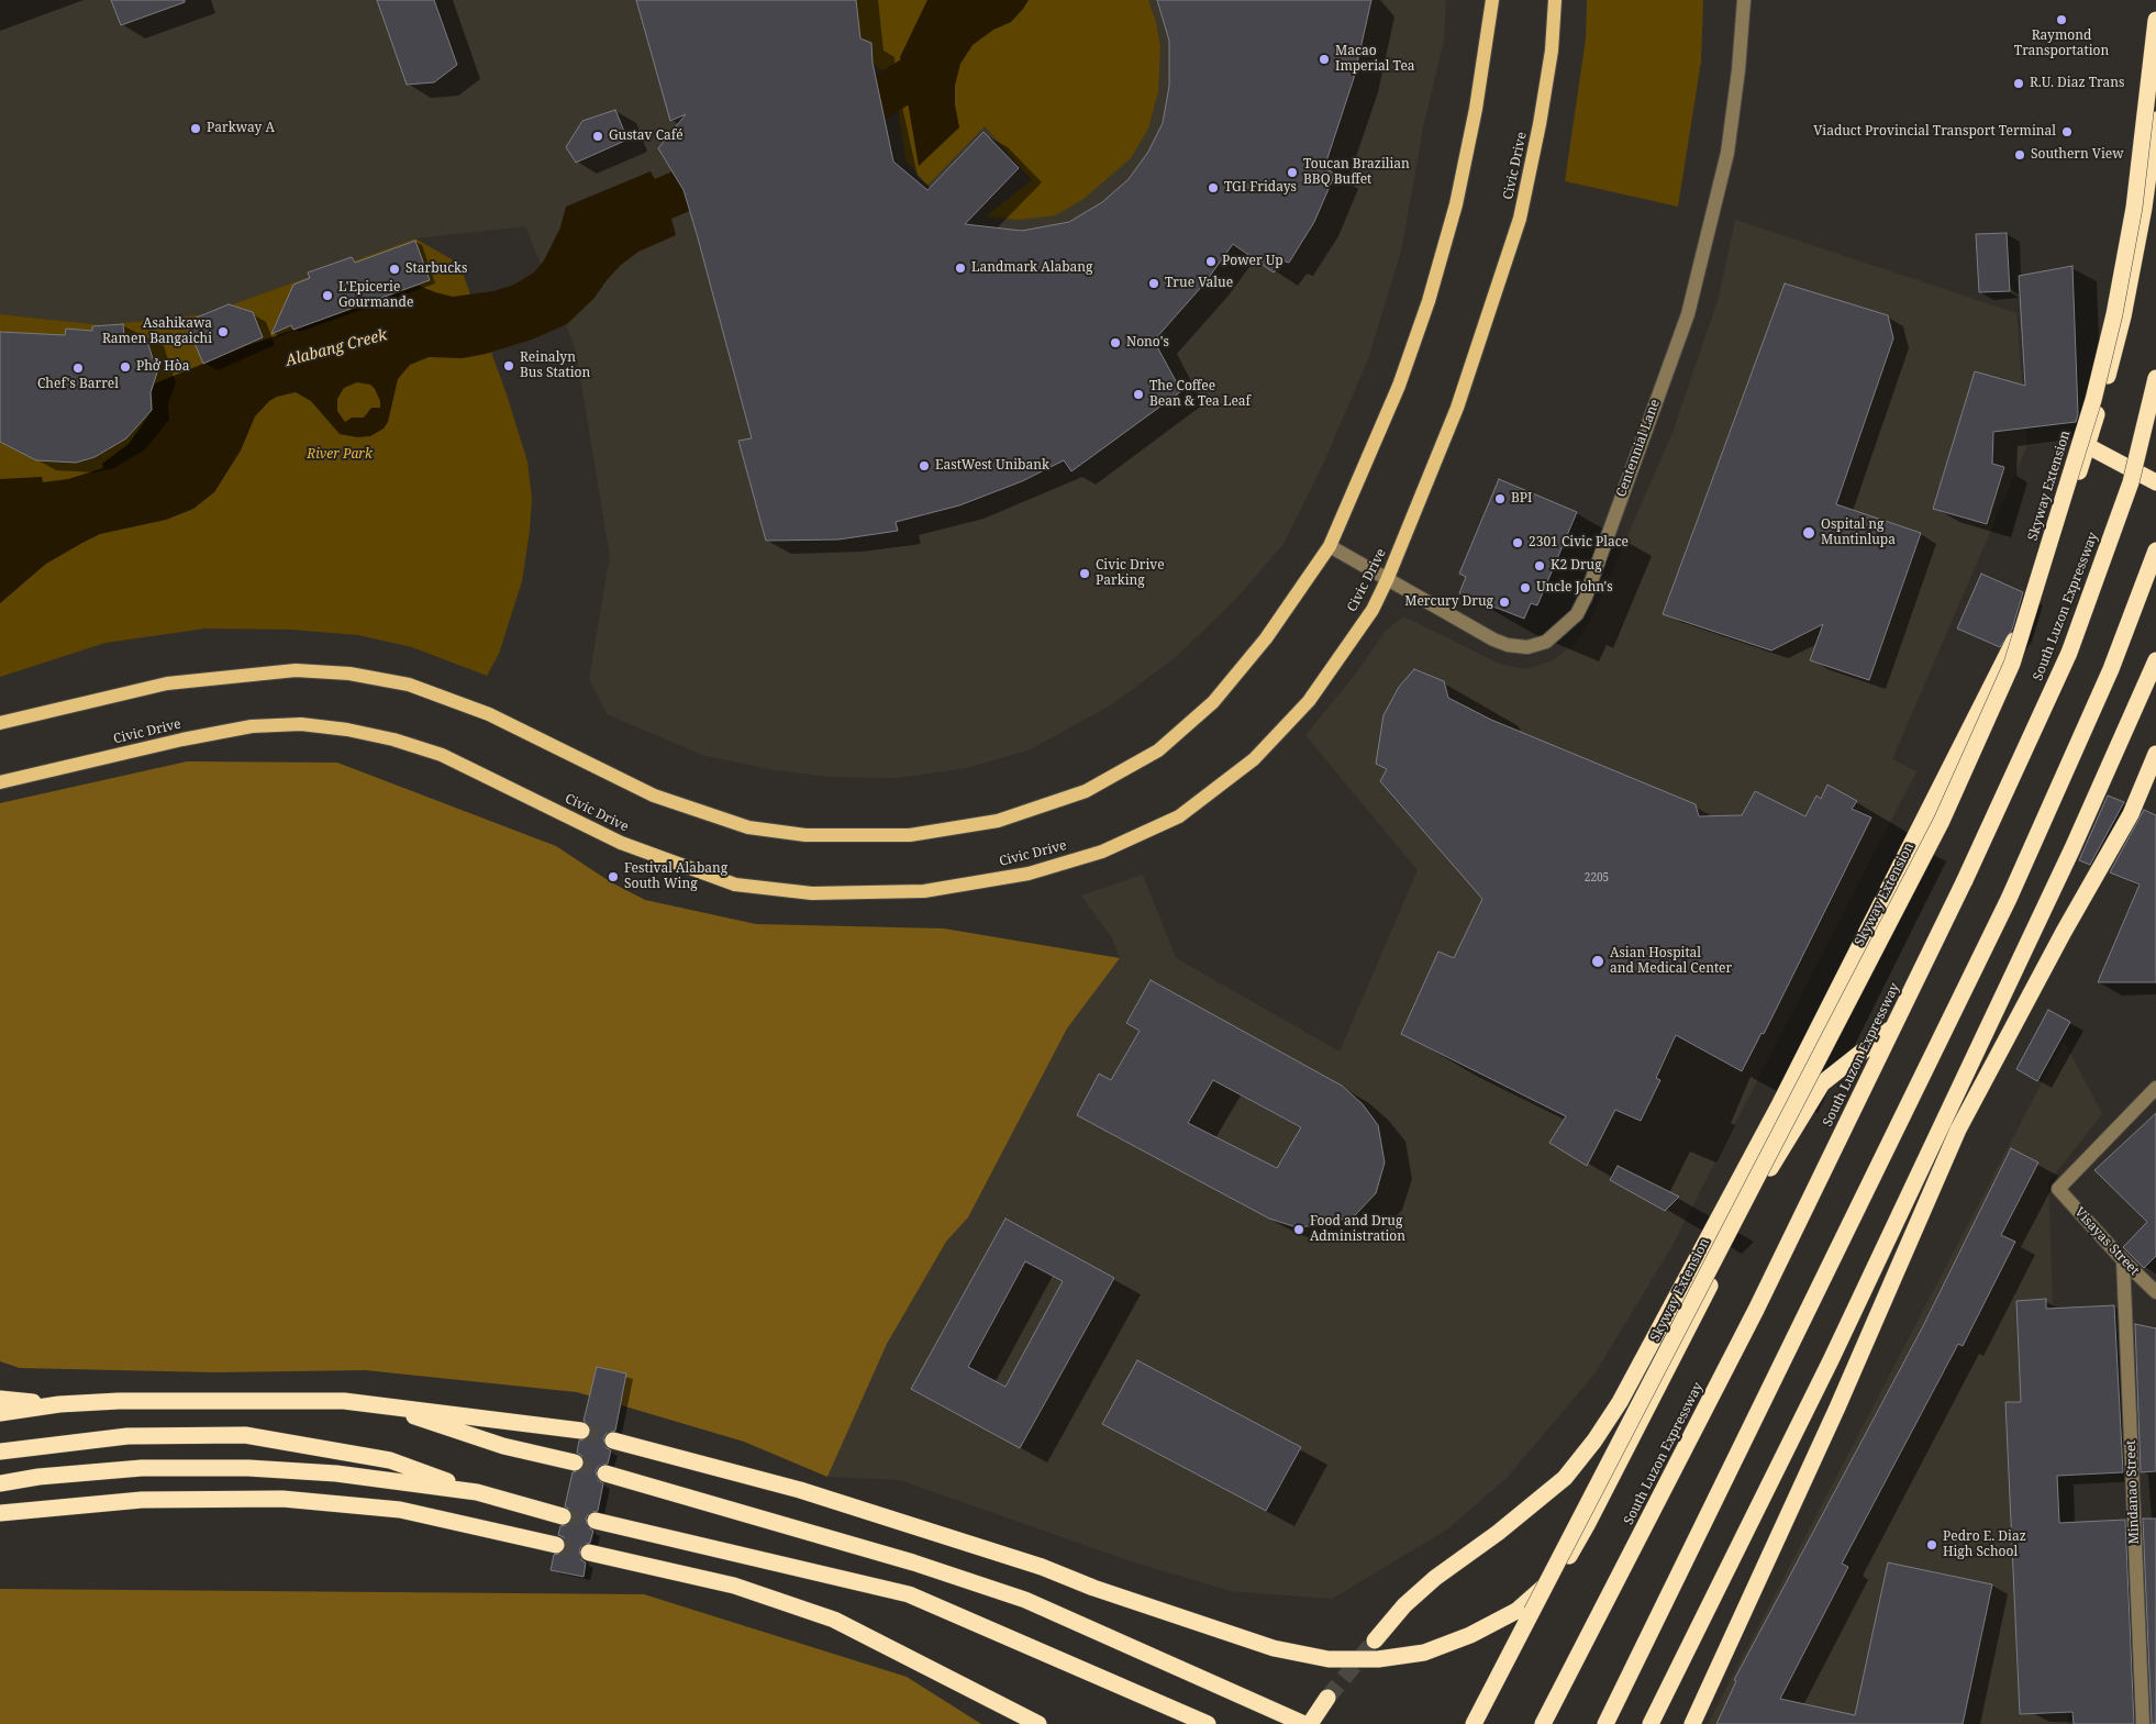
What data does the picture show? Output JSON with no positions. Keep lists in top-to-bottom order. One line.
{"streets":{"highway":["Skyway Extension","South Luzon Expressway"],"main road":["Civic Drive"],"street":["Centennial Lane","Visayas Street","Mindanao Street"]},"crossings":[["Civic Drive","Centennial Lane"],["Visayas Street","Mindanao Street"]],"water":["Alabang Creek"],"parks":["River Park"],"places":["Raymond Transportation","Macao Imperial Tea","R.U. Diaz Trans","Parkway A","Viaduct Provincial Transport Terminal","Gustav Café","Southern View","Toucan Brazilian BBQ Buffet","TGI Fridays","Power Up","Landmark Alabang","Starbucks","True Value","L'Epicerie Gourmande","Asahikawa Ramen Bangaichi","Nono's","Reinalyn Bus Station","Phở Hòa","Chef's Barrel","The Coffee Bean & Tea Leaf","EastWest Unibank","BPI","Ospital ng Muntinlupa","2301 Civic Place","K2 Drug","Civic Drive Parking","Uncle John's","Mercury Drug","Festival Alabang South Wing","Asian Hospital and Medical Center","Food and Drug Administration","Pedro E. Diaz High School"],"house_numbers":["2205"]}
